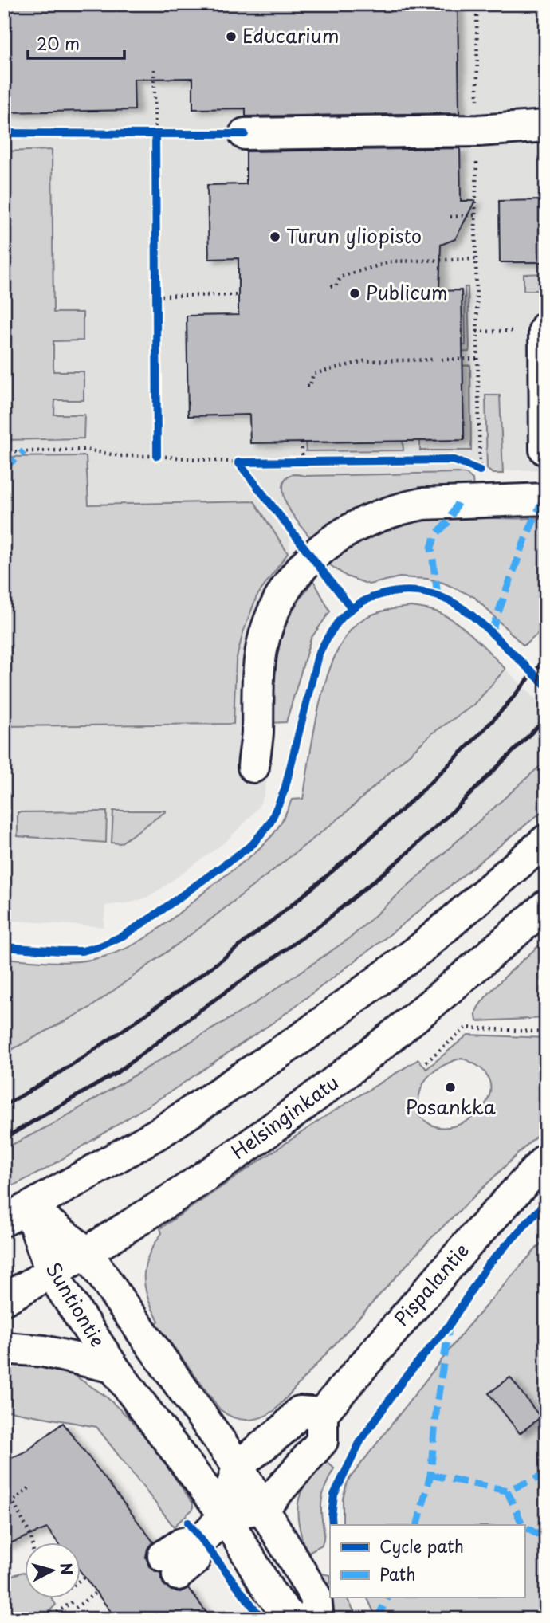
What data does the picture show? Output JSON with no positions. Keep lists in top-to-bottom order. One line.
{"streets":{"main road":["Helsinginkatu","Pispalantie","Suntiontie"]},"crossings":[["Helsinginkatu","Suntiontie"]],"places":["Educarium","Turun yliopisto","Publicum","Posankka"],"legend":["Cycle path","Path"],"scale_bar":"20 m","north":"right"}
